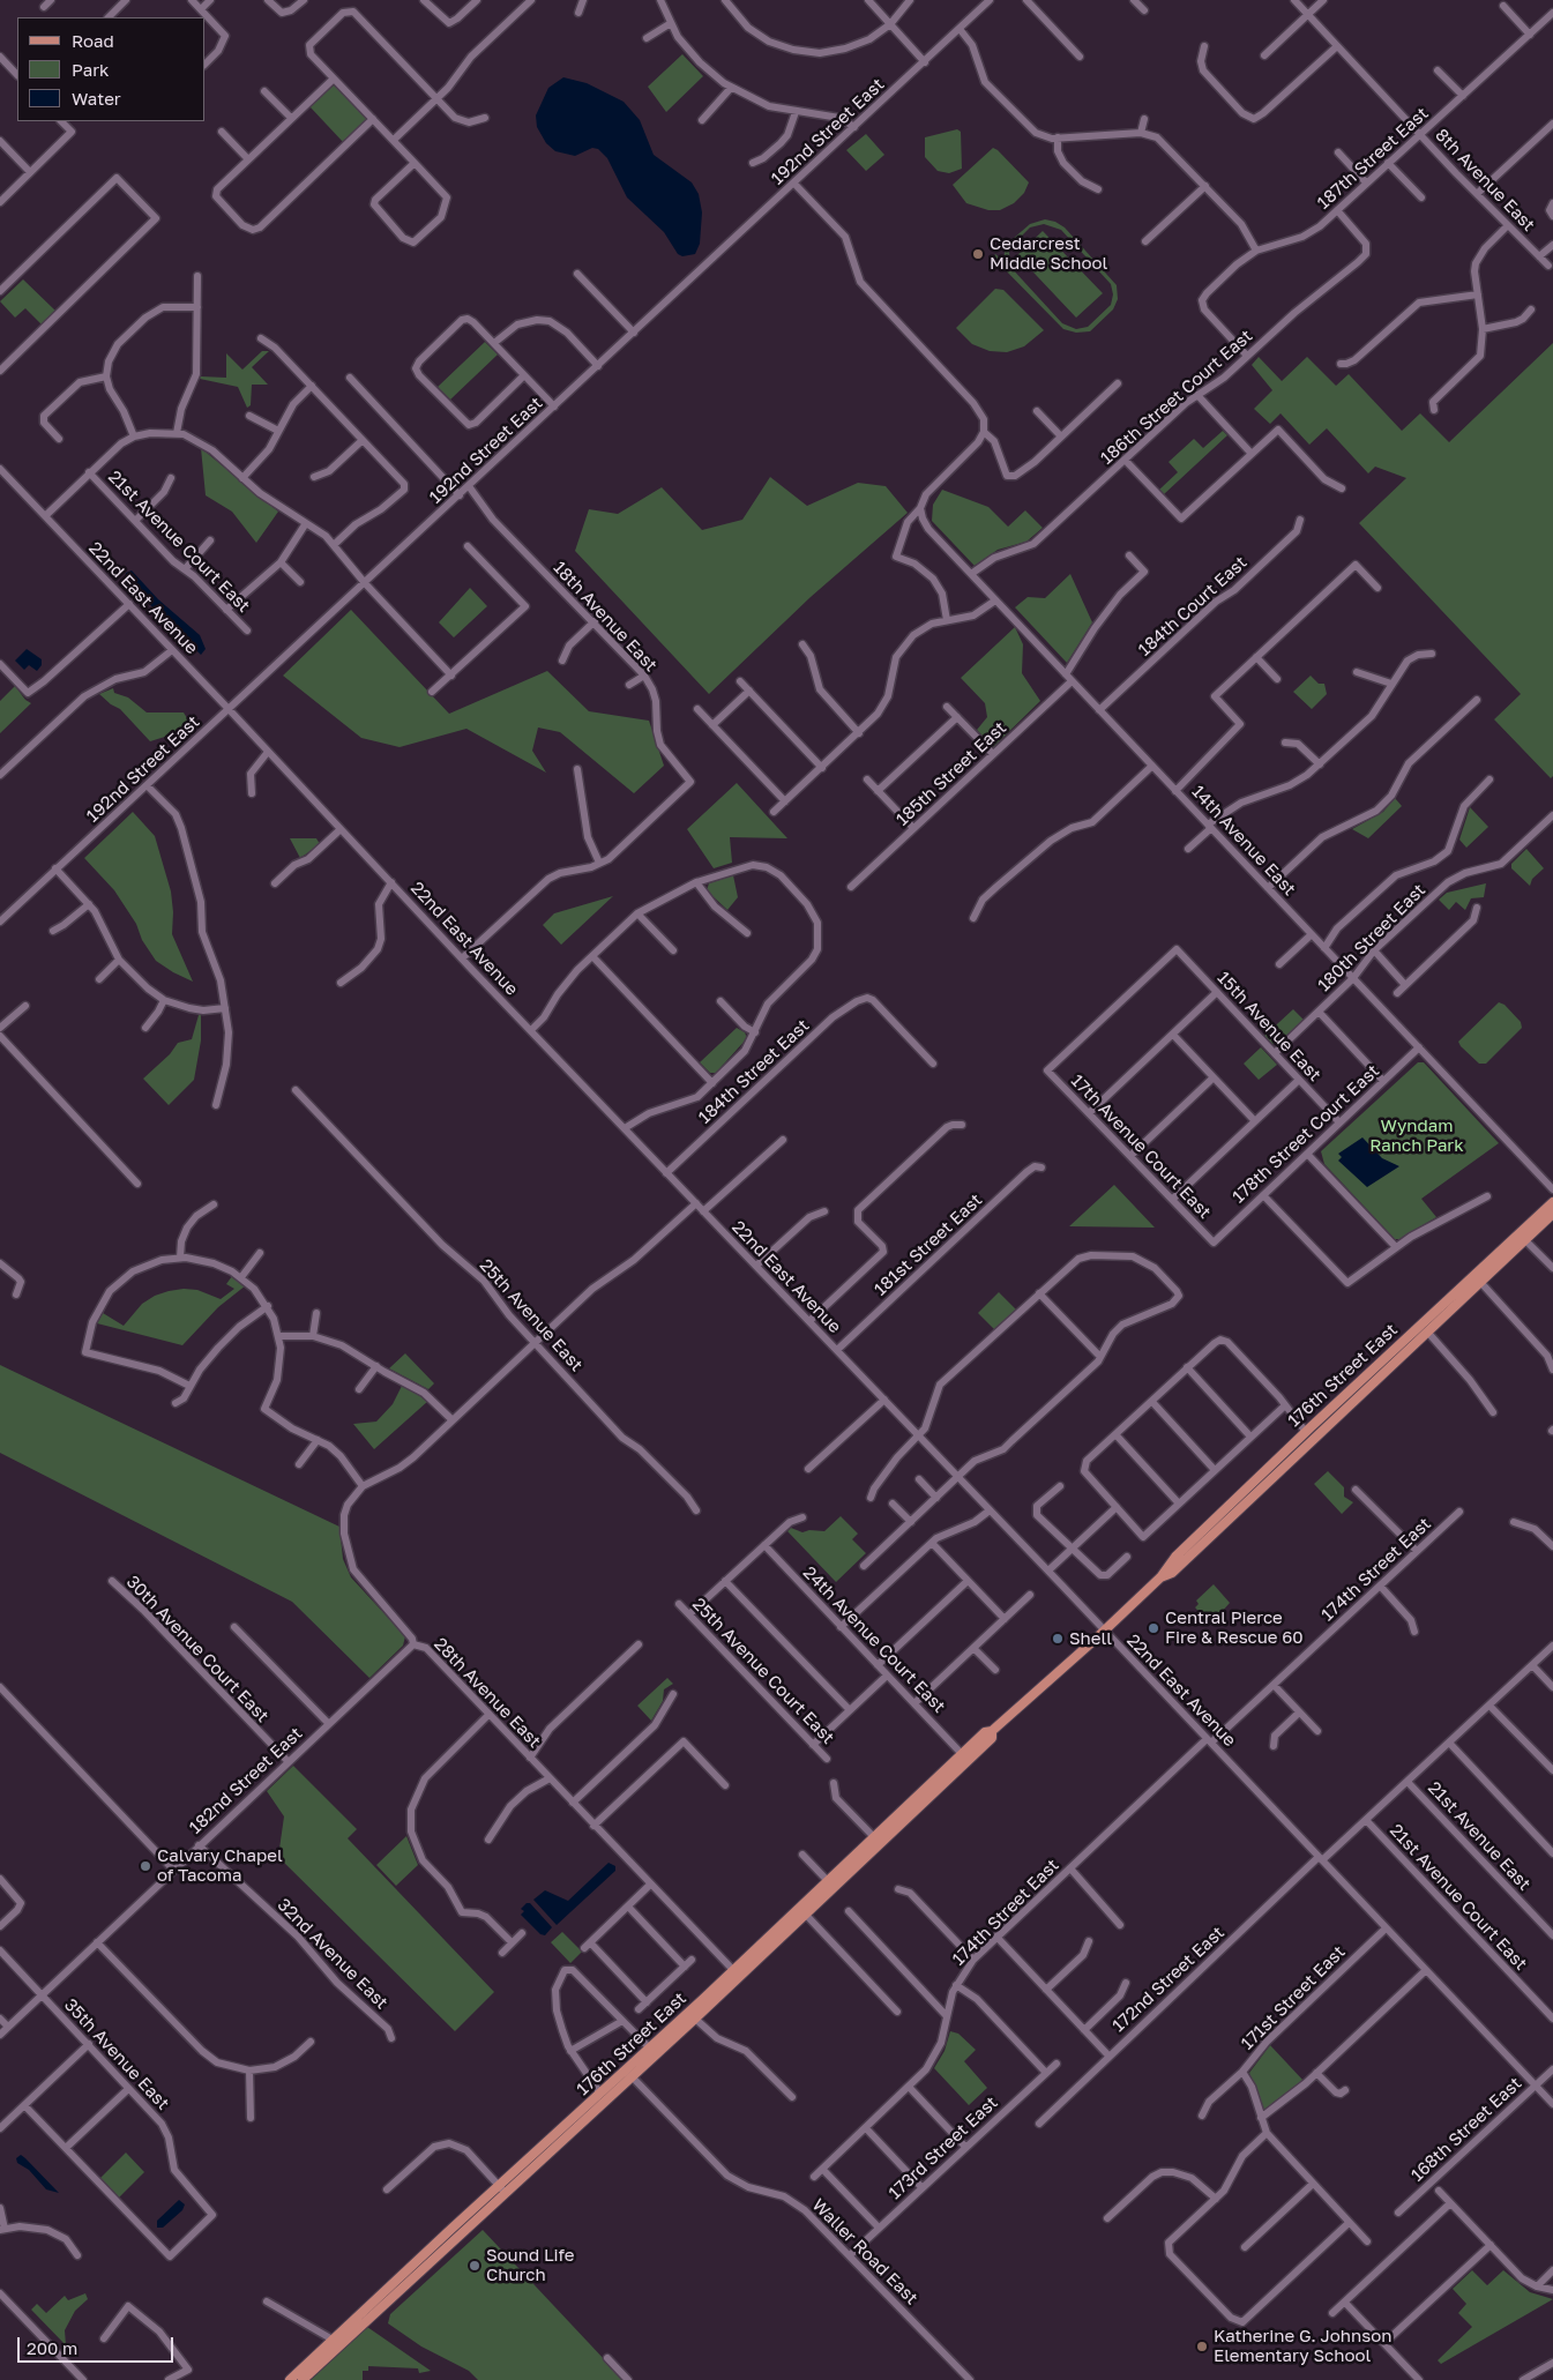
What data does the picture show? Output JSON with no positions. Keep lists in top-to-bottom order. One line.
{"streets":{"main road":["176th Street East"],"street":["192nd Street East","187th Street East","8th Avenue East","186th Street Court East","21st Avenue Court East","22nd East Avenue","184th Court East","18th Avenue East","185th Street East","14th Avenue East","180th Street East","15th Avenue East","184th Street East","178th Street Court East","17th Avenue Court East","181st Street East","25th Avenue East","174th Street East","24th Avenue Court East","30th Avenue Court East","25th Avenue Court East","28th Avenue East","182nd Street East","21st Avenue East","32nd Avenue East","172nd Street East","171st Street East","35th Avenue East","168th Street East","173rd Street East","Waller Road East"]},"crossings":[["192nd Street East","22nd East Avenue"],["192nd Street East","18th Avenue East"],["187th Street East","8th Avenue East"],["187th Street East","186th Street Court East"],["186th Street Court East","14th Avenue East"],["21st Avenue Court East","172nd Street East"],["22nd East Avenue","184th Street East"],["22nd East Avenue","181st Street East"],["22nd East Avenue","176th Street East"],["22nd East Avenue","174th Street East"],["22nd East Avenue","172nd Street East"],["22nd East Avenue","171st Street East"],["22nd East Avenue","168th Street East"],["184th Court East","14th Avenue East"],["185th Street East","14th Avenue East"],["14th Avenue East","180th Street East"],["14th Avenue East","178th Street Court East"],["180th Street East","15th Avenue East"],["15th Avenue East","178th Street Court East"],["15th Avenue East","17th Avenue Court East"],["178th Street Court East","17th Avenue Court East"],["176th Street East","24th Avenue Court East"],["176th Street East","28th Avenue East"],["176th Street East","Waller Road East"],["30th Avenue Court East","182nd Street East"],["28th Avenue East","182nd Street East"],["182nd Street East","32nd Avenue East"],["182nd Street East","35th Avenue East"],["21st Avenue East","172nd Street East"],["173rd Street East","Waller Road East"]],"parks":["Wyndam Ranch Park"],"places":["Cedarcrest Middle School","Central Pierce Fire & Rescue 60","Shell","Calvary Chapel of Tacoma","Sound Life Church","Katherine G. Johnson Elementary School"],"legend":["Road","Park","Water"],"scale_bar":"200 m"}
